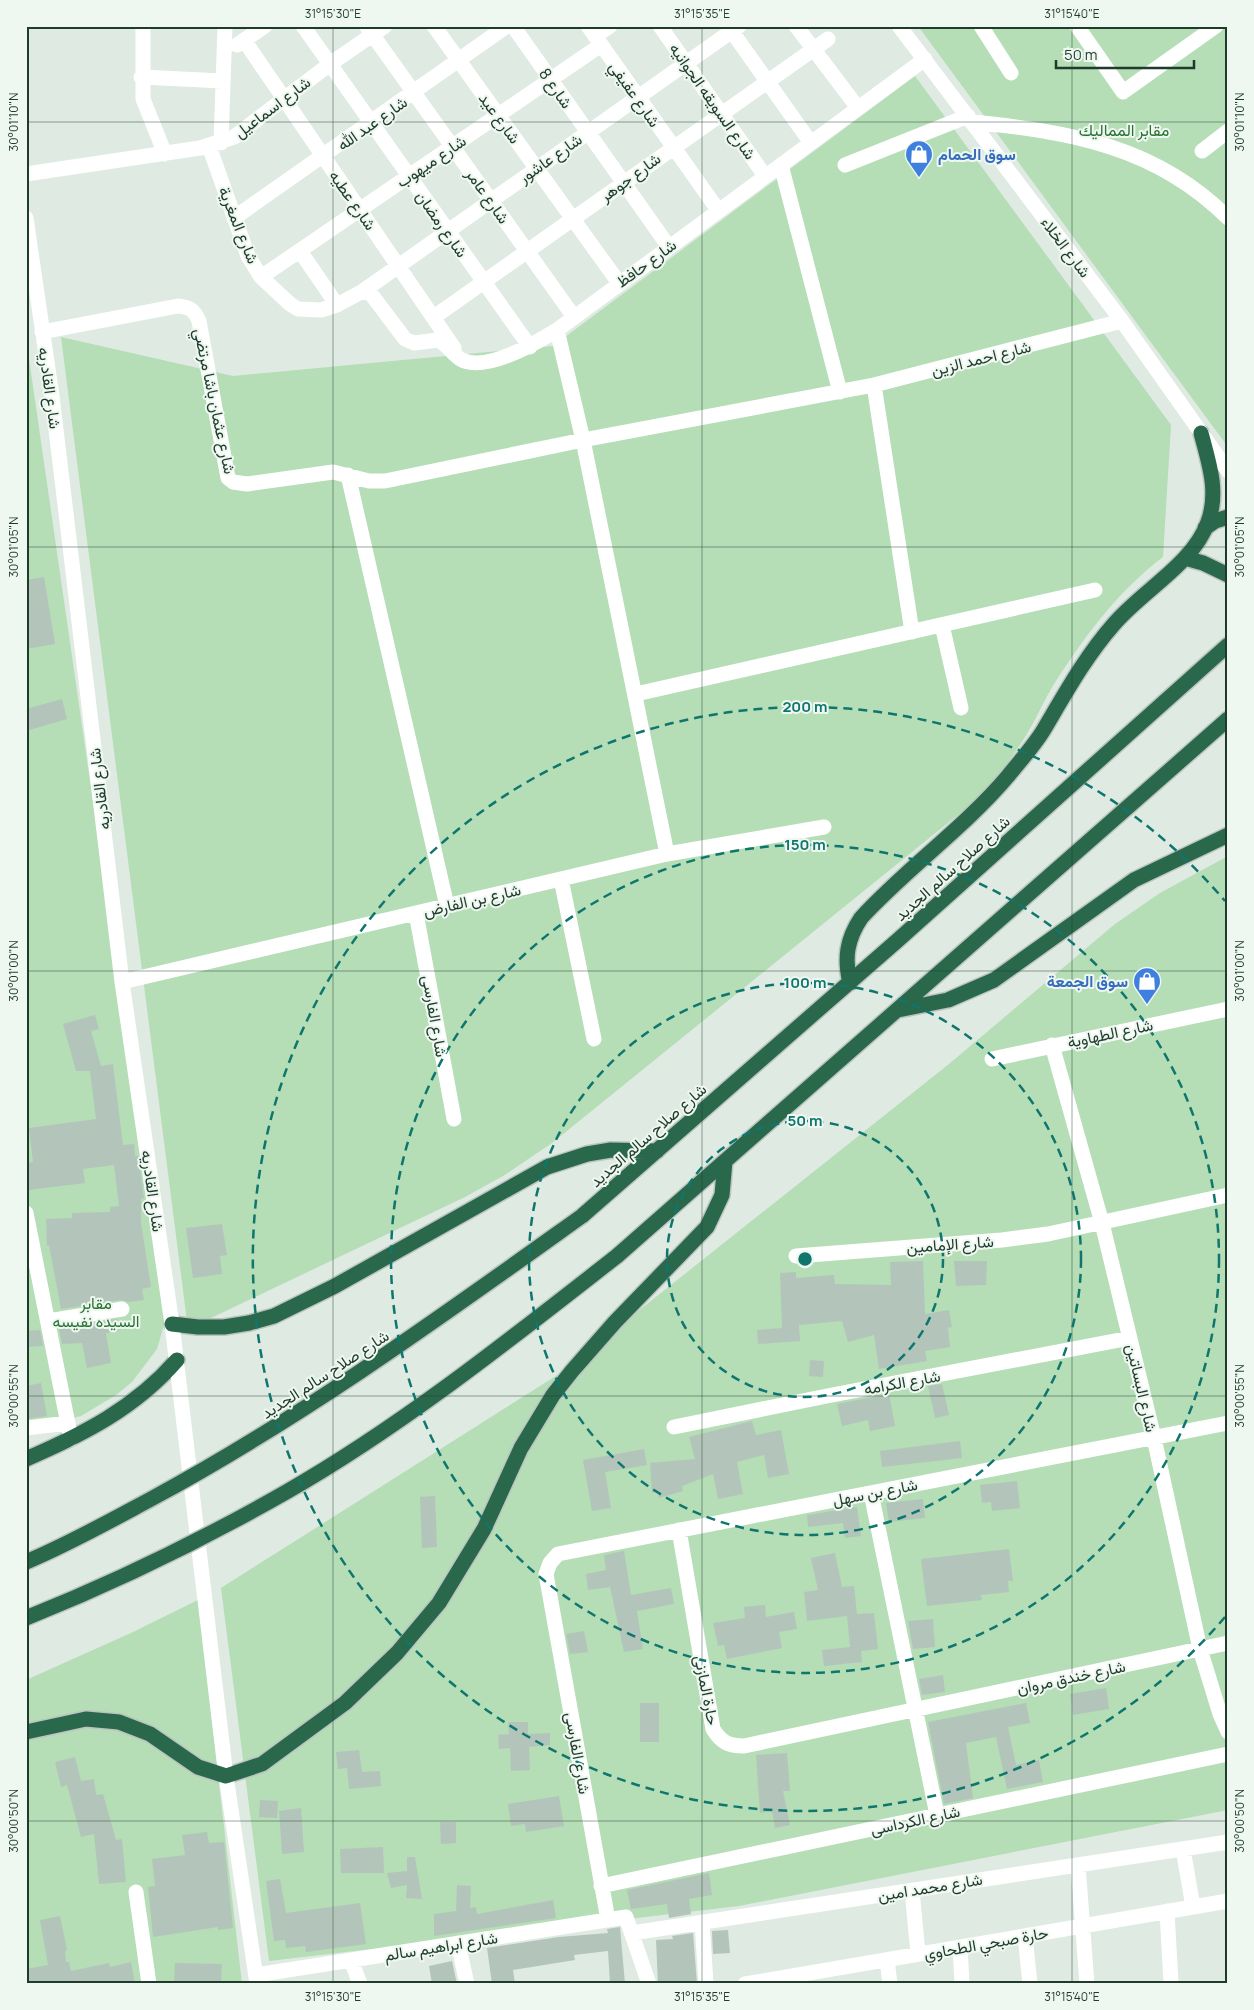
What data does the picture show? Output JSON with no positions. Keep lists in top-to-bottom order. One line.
{"streets":{"highway":["شارع صلاح سالم الجديد"],"street":["شارع 8","شارع عفيفي","شارع السويقه الجوانيه","شارع اسماعيل","شارع عيد","شارع عبد الله","شارع عاشور","شارع ميهوب","شارع جوهر","شارع عامر","شارع عطيه","شارع رمضان","شارع المغرية","شارع الخلاء","شارع حافظ","شارع احمد الزين","شارع القادريه","شارع عثمان باشا مرتضي","شارع بن الفارض","شارع الفارسى","شارع الطهاوية","شارع الإمامين","شارع الكرامه","شارع البساتين","شارع بن سهل","شارع خندق مروان","حارة المازنى","شارع الكرداسى","شارع محمد امين","حارة صبحي الطحاوي","شارع ابراهيم سالم"]},"crossings":[["شارع 8","شارع عاشور"],["شارع 8","شارع ميهوب"],["شارع 8","شارع جوهر"],["شارع 8","شارع حافظ"],["شارع عفيفي","شارع عاشور"],["شارع عفيفي","شارع ميهوب"],["شارع عفيفي","شارع جوهر"],["شارع عفيفي","شارع حافظ"],["شارع السويقه الجوانيه","شارع عاشور"],["شارع السويقه الجوانيه","شارع جوهر"],["شارع السويقه الجوانيه","شارع حافظ"],["شارع اسماعيل","شارع عامر"],["شارع اسماعيل","شارع عطيه"],["شارع اسماعيل","شارع رمضان"],["شارع اسماعيل","شارع المغرية"],["شارع عيد","شارع عبد الله"],["شارع عيد","شارع عاشور"],["شارع عيد","شارع ميهوب"],["شارع عيد","شارع جوهر"],["شارع عيد","شارع حافظ"],["شارع عبد الله","شارع عامر"],["شارع عبد الله","شارع عطيه"],["شارع عبد الله","شارع رمضان"],["شارع عبد الله","شارع المغرية"],["شارع عاشور","شارع عامر"],["شارع عاشور","شارع عطيه"],["شارع عاشور","شارع رمضان"],["شارع عاشور","شارع المغرية"],["شارع ميهوب","شارع عامر"],["شارع ميهوب","شارع عطيه"],["شارع ميهوب","شارع رمضان"],["شارع ميهوب","شارع المغرية"],["شارع جوهر","شارع عامر"],["شارع جوهر","شارع عطيه"],["شارع جوهر","شارع رمضان"],["شارع عامر","شارع حافظ"],["شارع عطيه","شارع حافظ"],["شارع رمضان","شارع حافظ"],["شارع الخلاء","شارع حافظ"],["شارع الخلاء","شارع احمد الزين"],["شارع احمد الزين","شارع عثمان باشا مرتضي"],["شارع القادريه","شارع عثمان باشا مرتضي"],["شارع القادريه","شارع بن الفارض"],["شارع القادريه","شارع ابراهيم سالم"],["شارع بن الفارض","شارع الفارسى"],["شارع الفارسى","شارع بن سهل"],["شارع الفارسى","شارع الكرداسى"],["شارع الفارسى","شارع ابراهيم سالم"],["شارع الطهاوية","شارع البساتين"],["شارع الإمامين","شارع البساتين"],["شارع الكرامه","شارع البساتين"],["شارع البساتين","شارع بن سهل"],["شارع البساتين","شارع خندق مروان"],["شارع بن سهل","حارة المازنى"],["شارع خندق مروان","حارة المازنى"],["شارع محمد امين","شارع ابراهيم سالم"]],"parks":["مقابر المماليك","مقابر السيده نفيسه"],"places":{"shop":["سوق الحمام","سوق الجمعة"]},"scale_bar":"50 m","coordinates":["31°15'30\"E","31°15'35\"E","31°15'40\"E","30°01'10\"N","30°01'05\"N","30°01'00\"N","30°00'55\"N","30°00'50\"N"],"rings":["200 m","150 m","100 m","50 m"]}
